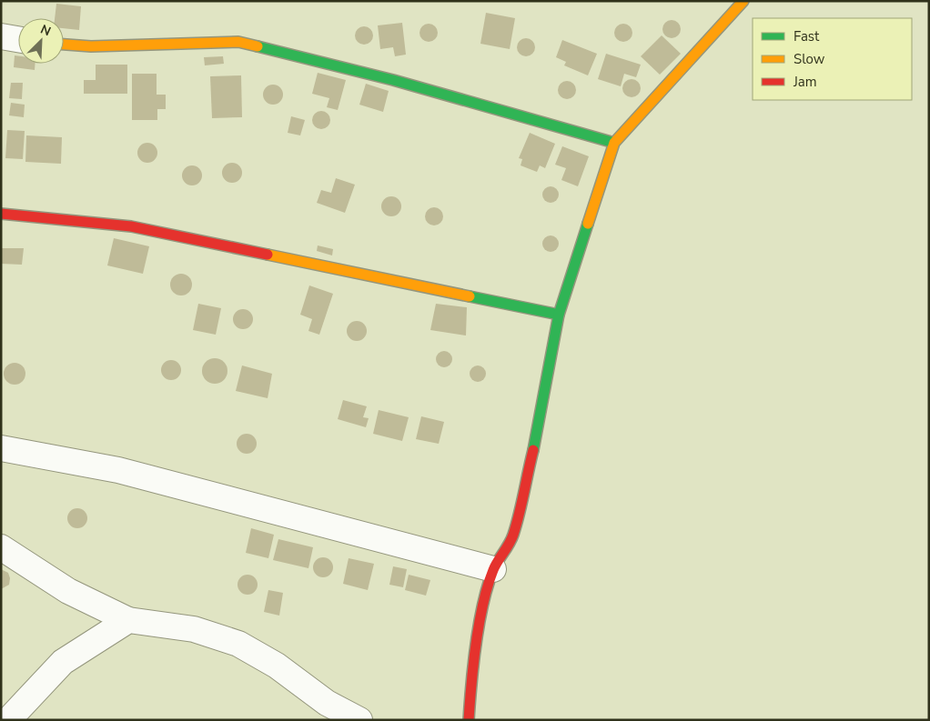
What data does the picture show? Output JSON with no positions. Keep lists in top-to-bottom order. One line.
{"legend":["Fast","Slow","Jam"],"north":"top right"}
